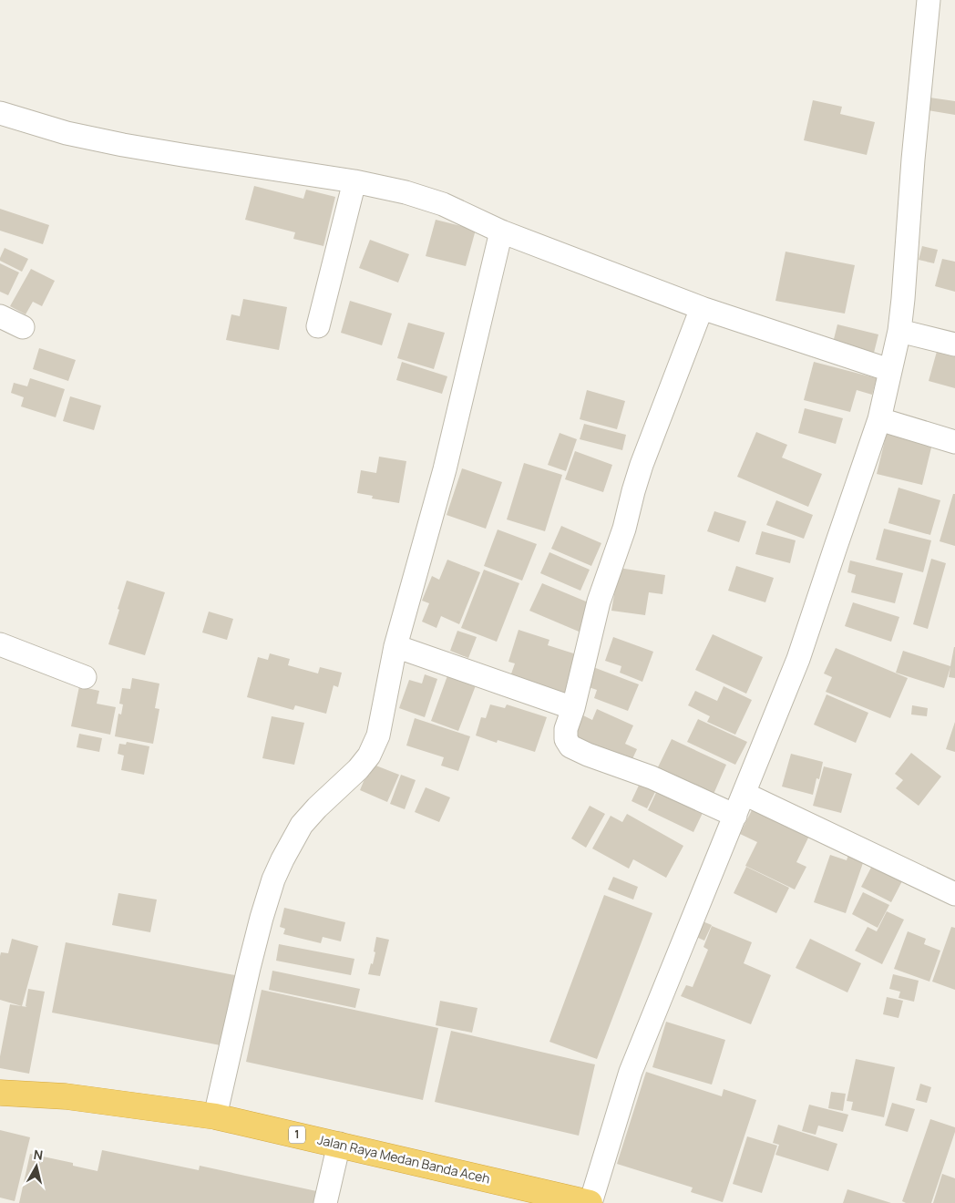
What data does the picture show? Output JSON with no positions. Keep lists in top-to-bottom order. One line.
{"streets":{"highway":["1","Jalan Raya Medan Banda Aceh"]},"north":"top"}
